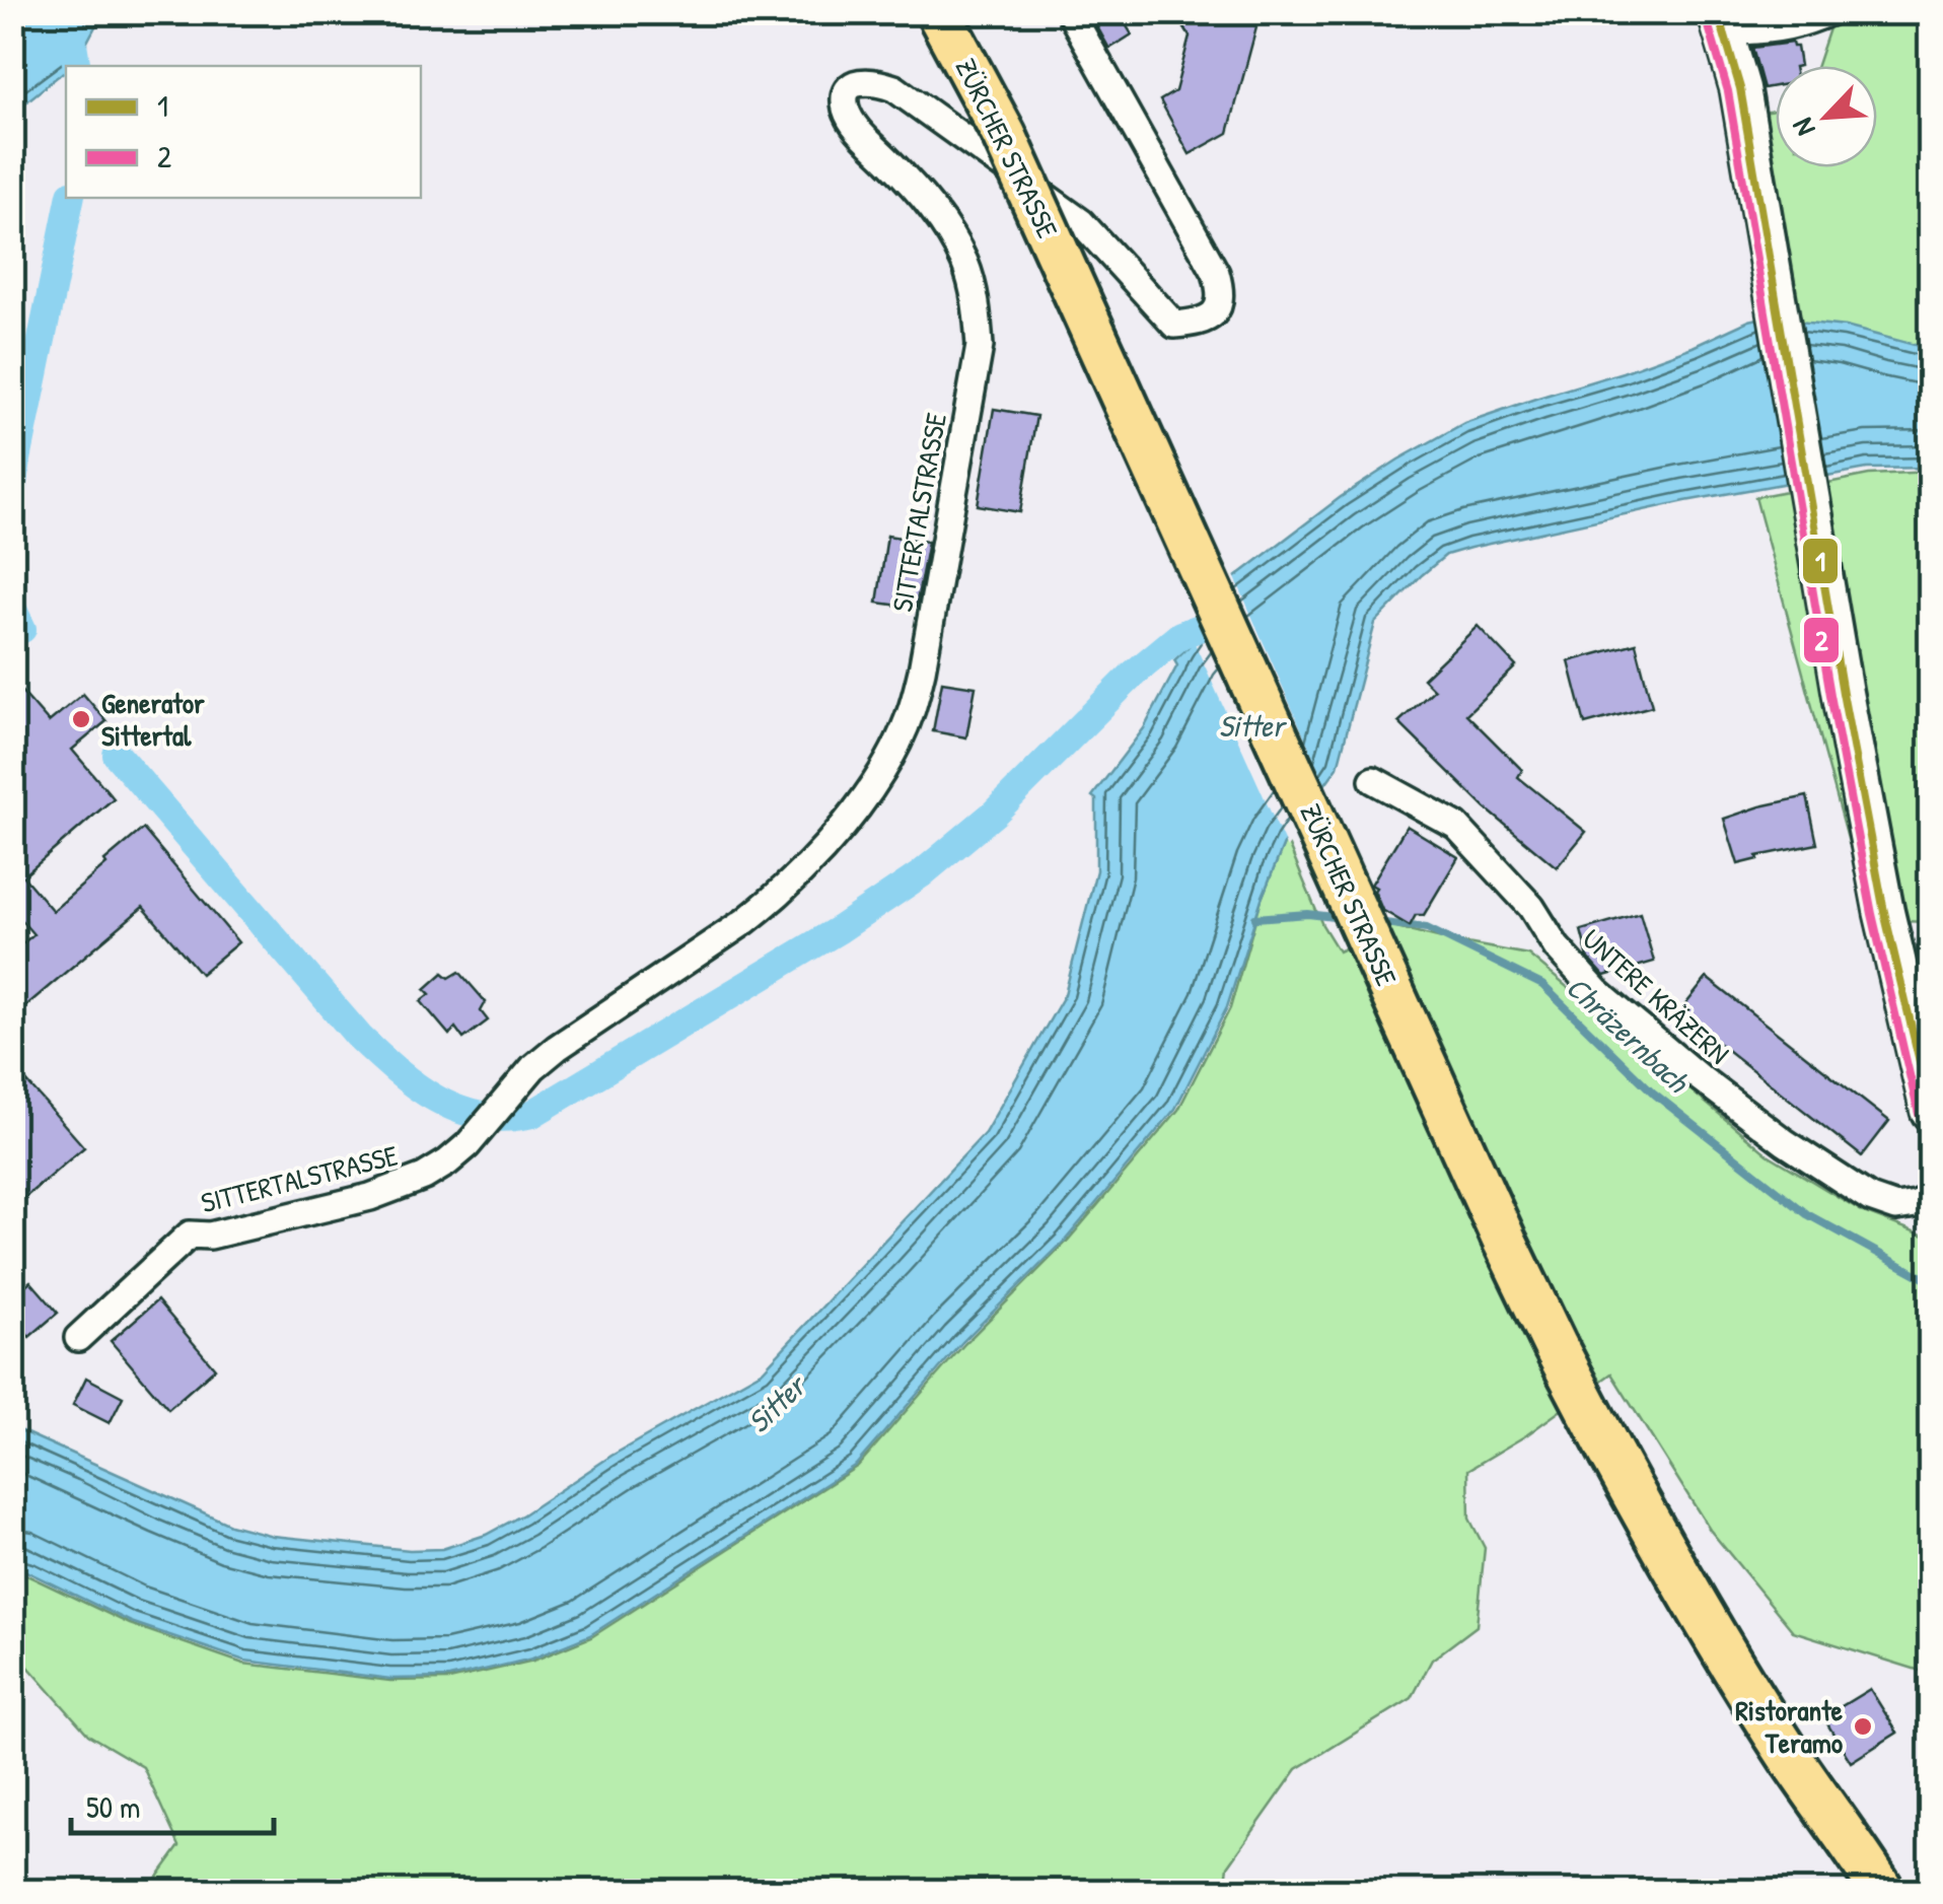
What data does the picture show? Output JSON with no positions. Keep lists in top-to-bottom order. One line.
{"streets":{"main road":["ZÜRCHER STRASSE"],"street":["SITTERTALSTRASSE","UNTERE KRÄZERN"]},"water":["Sitter","Chräzernbach"],"places":["Generator Sittertal","Ristorante Teramo"],"lines":["transit line 1","transit line 2"],"legend":["1","2"],"scale_bar":"50 m","north":"bottom left"}
